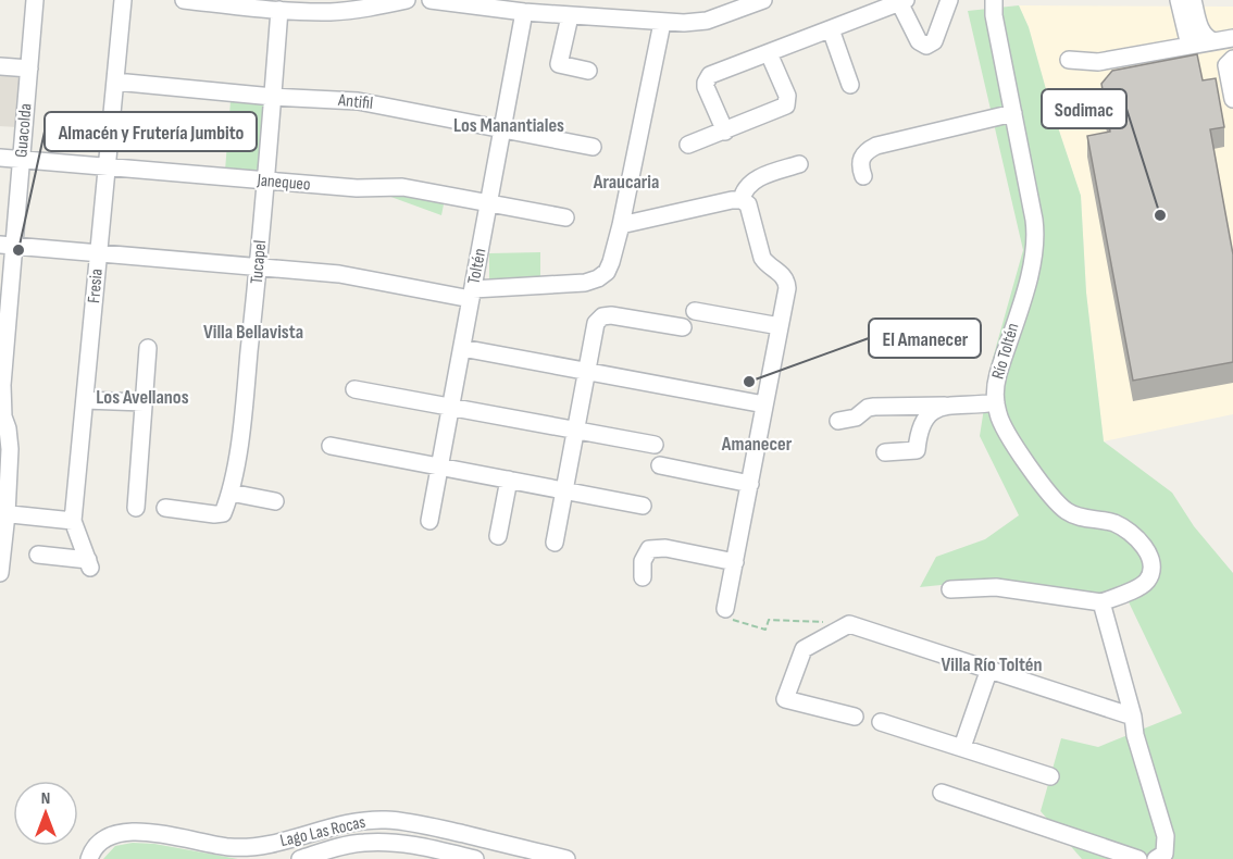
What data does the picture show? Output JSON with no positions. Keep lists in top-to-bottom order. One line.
{"streets":{"street":["Antifil","Guacolda","Janequeo","Tucapel","Toltén","Fresia","Río Toltén","Lago Las Rocas"]},"crossings":[["Antifil","Tucapel"],["Antifil","Toltén"],["Antifil","Fresia"],["Guacolda","Janequeo"],["Janequeo","Tucapel"],["Janequeo","Toltén"],["Janequeo","Fresia"]],"districts":["Los Manantiales","Araucaria","Villa Bellavista","Los Avellanos","Amanecer","Villa Río Toltén"],"places":["Sodimac","Almacén y Frutería Jumbito","El Amanecer"],"north":"top"}
